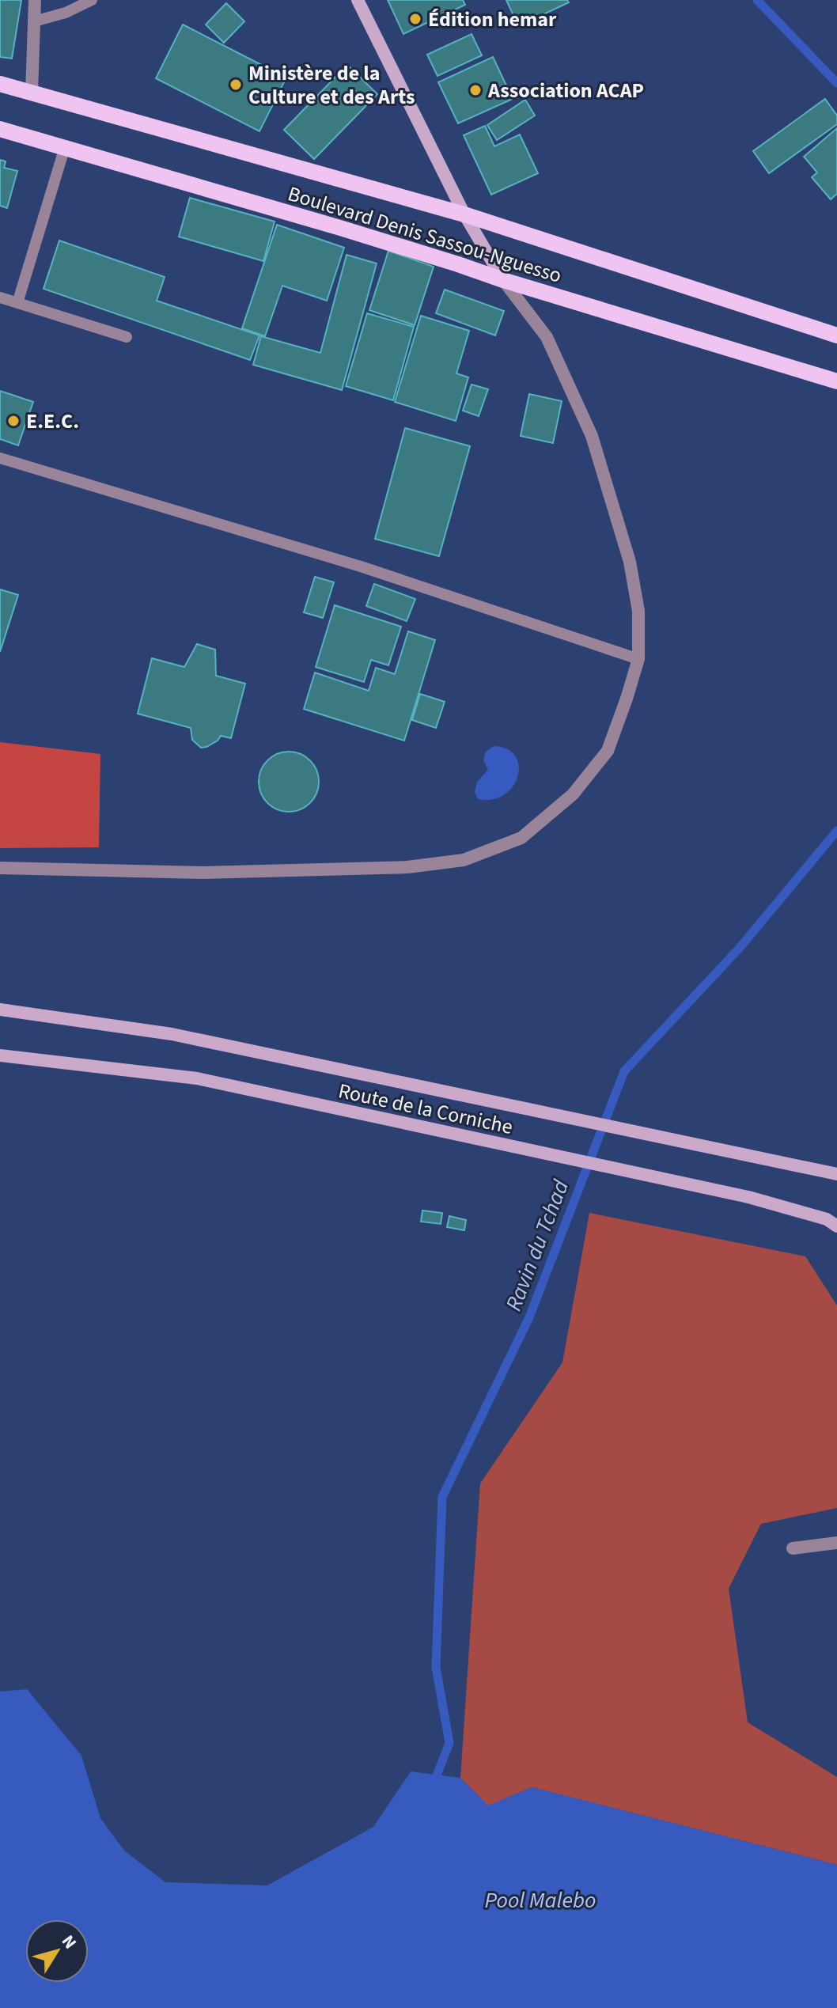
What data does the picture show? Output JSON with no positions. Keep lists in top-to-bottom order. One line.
{"streets":{"main road":["Boulevard Denis Sassou-Nguesso","Route de la Corniche"]},"water":["Ravin du Tchad","Pool Malebo"],"places":["Édition hemar","Ministère de la Culture et des Arts","Association ACAP","E.E.C."],"north":"top right"}
